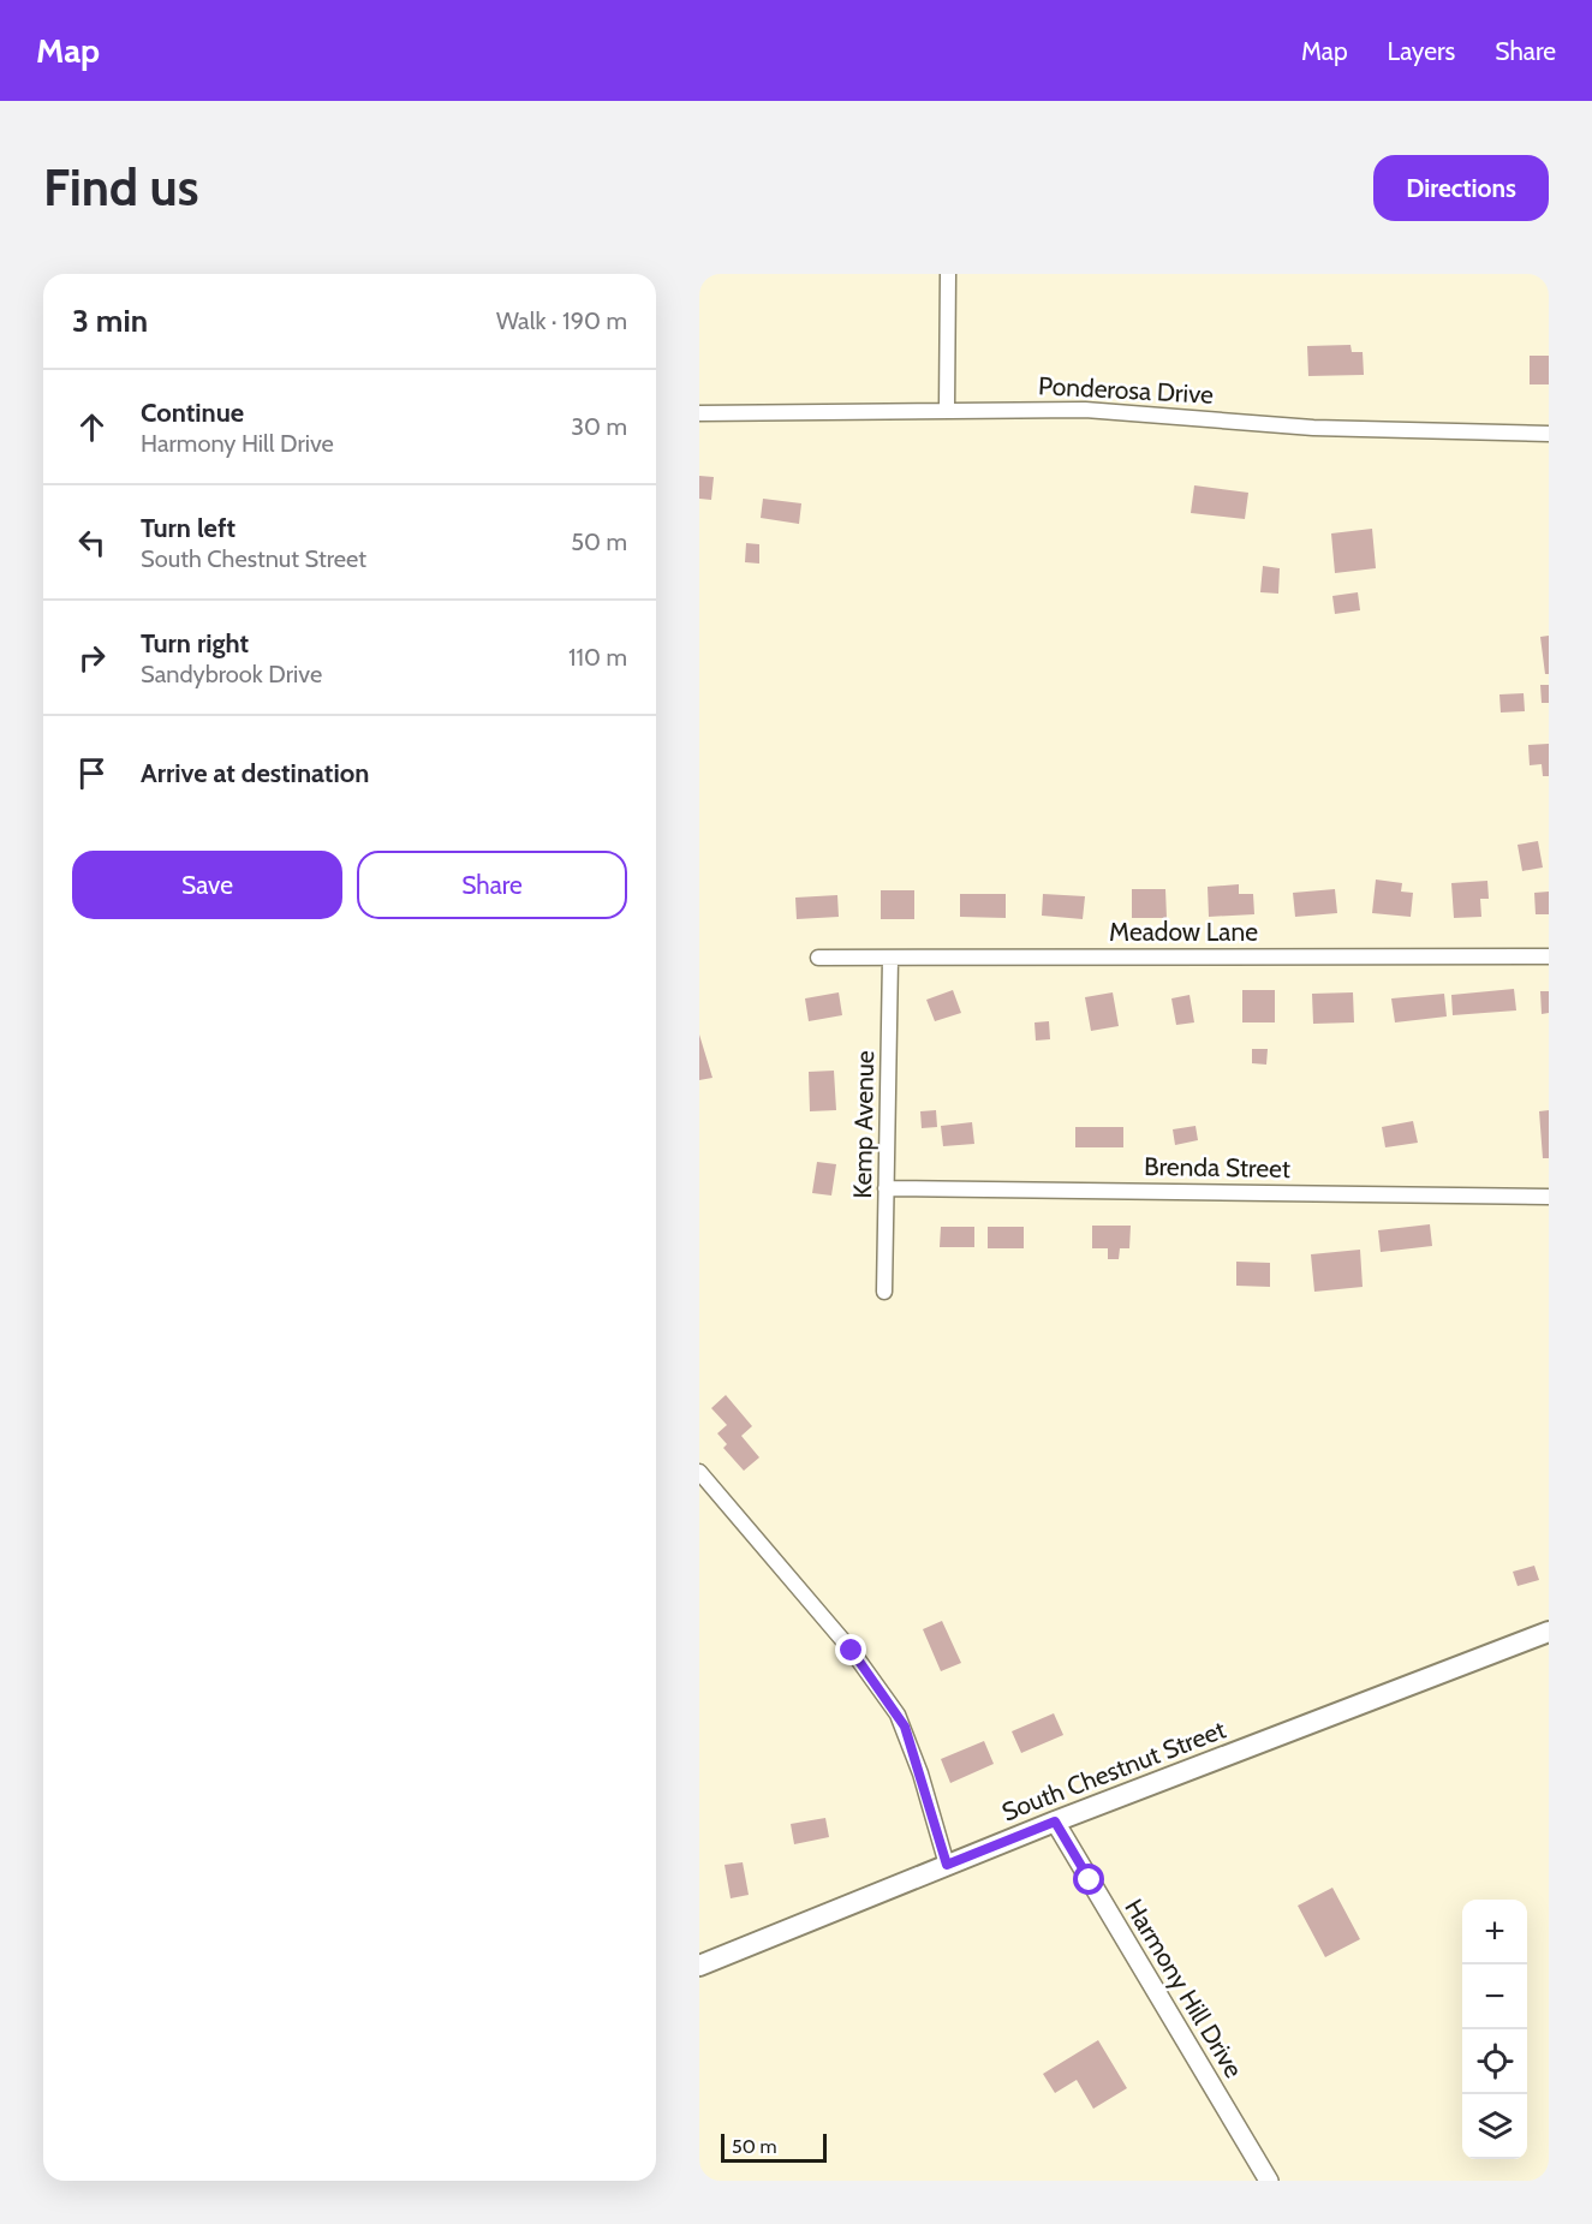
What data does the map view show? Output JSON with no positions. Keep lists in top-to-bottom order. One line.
{"streets":{"main road":["South Chestnut Street"],"street":["Ponderosa Drive","Meadow Lane","Kemp Avenue","Brenda Street","Harmony Hill Drive"]},"crossings":[["Meadow Lane","Kemp Avenue"],["Kemp Avenue","Brenda Street"],["South Chestnut Street","Harmony Hill Drive"]],"scale_bar":"50 m","page":{"header":"Map","nav":["Map","Layers","Share"],"buttons":["Directions",["Save","Share"]],"title":"Find us","heading":["3 min","Walk · 190 m"],"list":[["Continue","Harmony Hill Drive","30 m"],["Turn left","South Chestnut Street","50 m"],["Turn right","Sandybrook Drive","110 m"],"Arrive at destination"],"map_buttons":["+","−"],"scale":"50 m"}}
